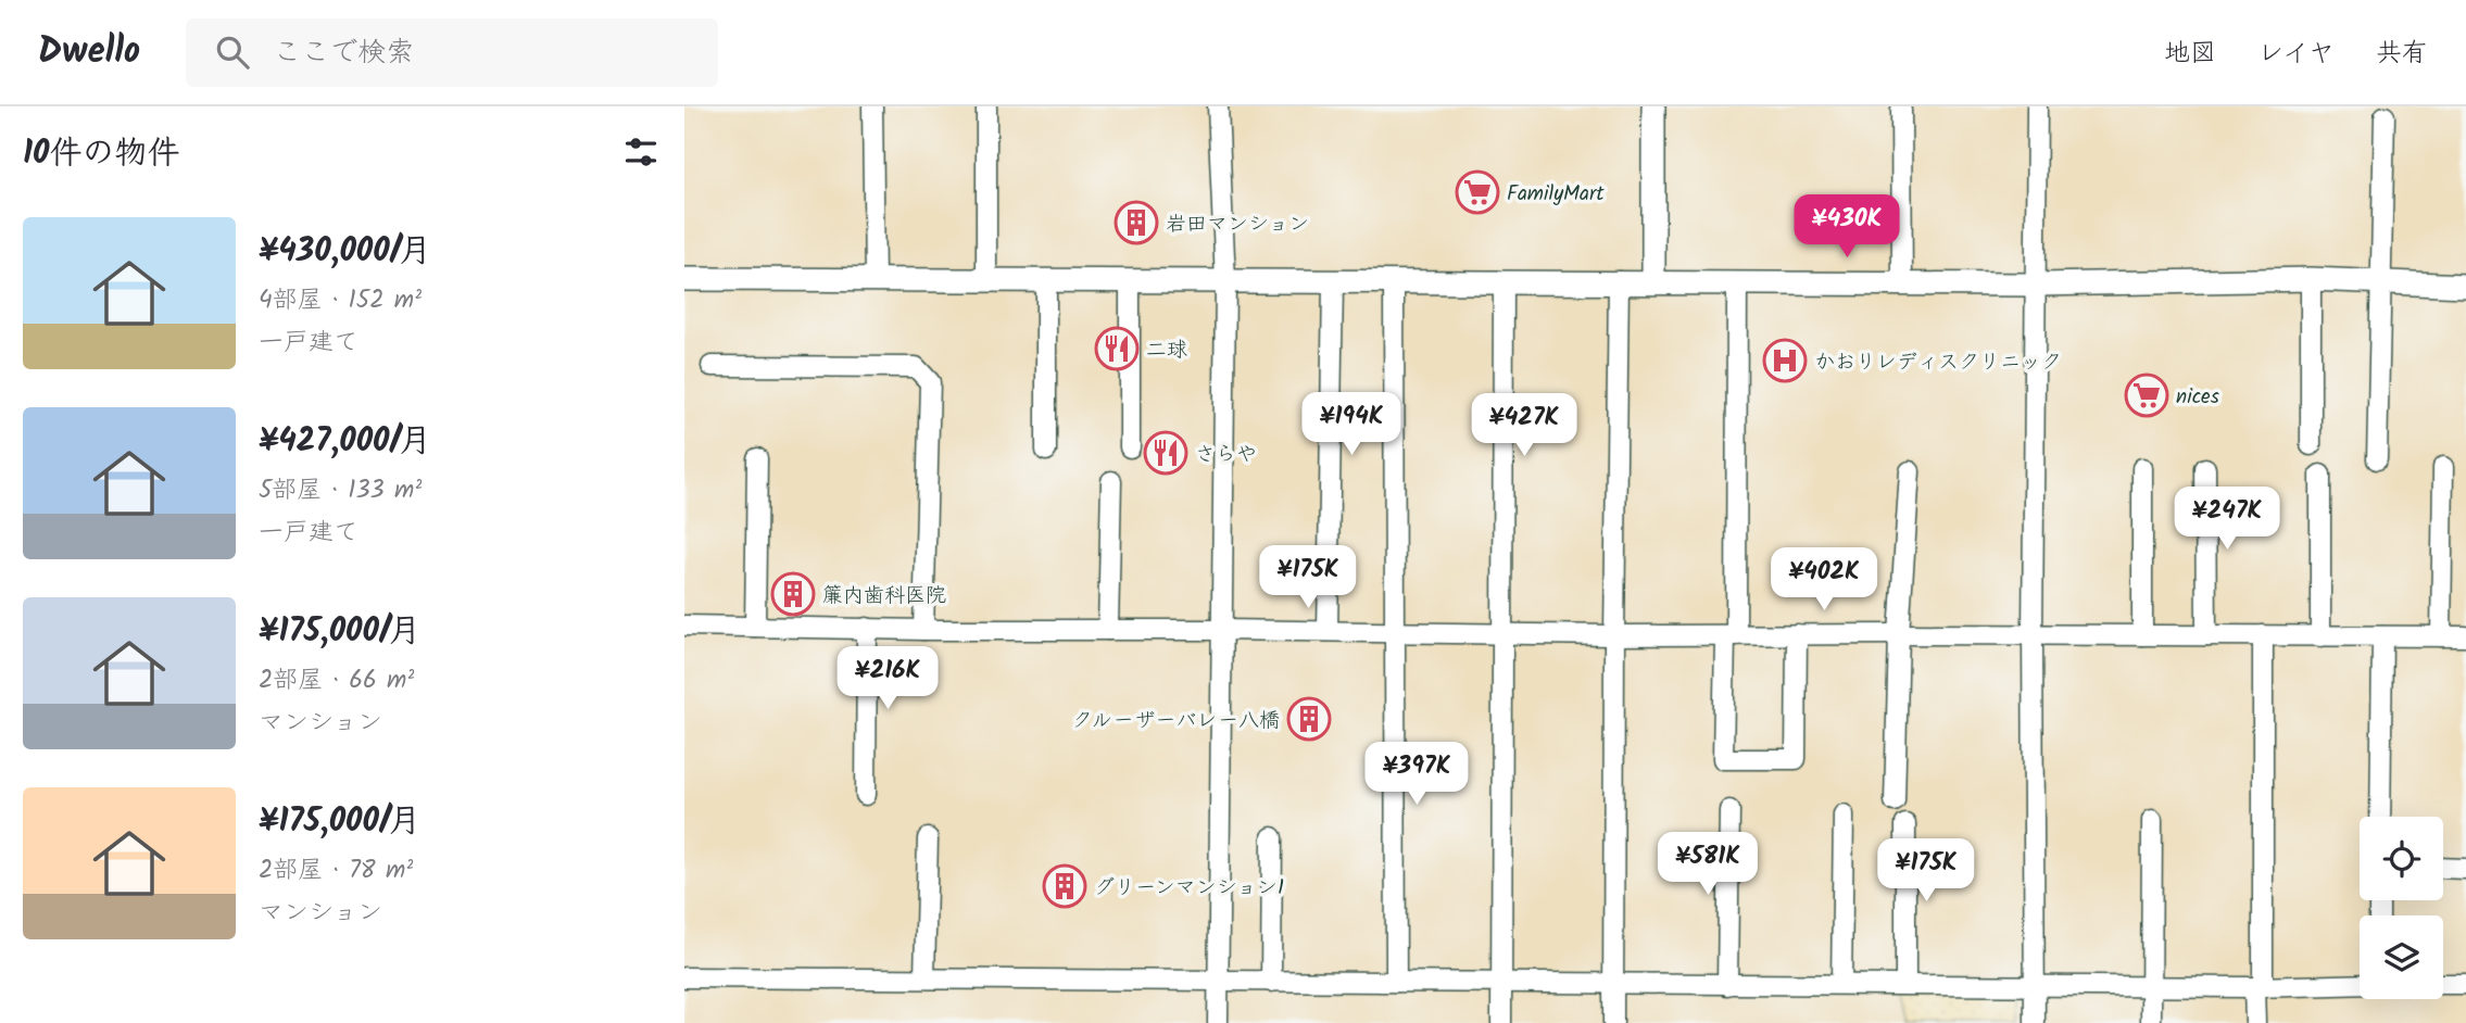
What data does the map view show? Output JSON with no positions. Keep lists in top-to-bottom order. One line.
{"places":{"supermarket":["FamilyMart","nices"],"building":["岩田マンション","簾内歯科医院","クルーザーバレー八橋","グリーンマンション1"],"restaurant":["二球","さらや"],"hospital":["かおりレディスクリニック"]},"page":{"header":"Dwello","search":"ここで検索","nav":["地図","レイヤ","共有"],"heading":"10件の物件","price":["¥430K","¥194K","¥427K","¥247K","¥175K","¥402K","¥216K","¥397K","¥581K","¥175K"],"list":[{"name":"¥430,000/月","note":"4部屋 · 152 m² · 一戸建て"},{"name":"¥427,000/月","note":"5部屋 · 133 m² · 一戸建て"},{"name":"¥175,000/月","note":"2部屋 · 66 m² · マンション"},{"name":"¥175,000/月","note":"2部屋 · 78 m² · マンション"}]}}
